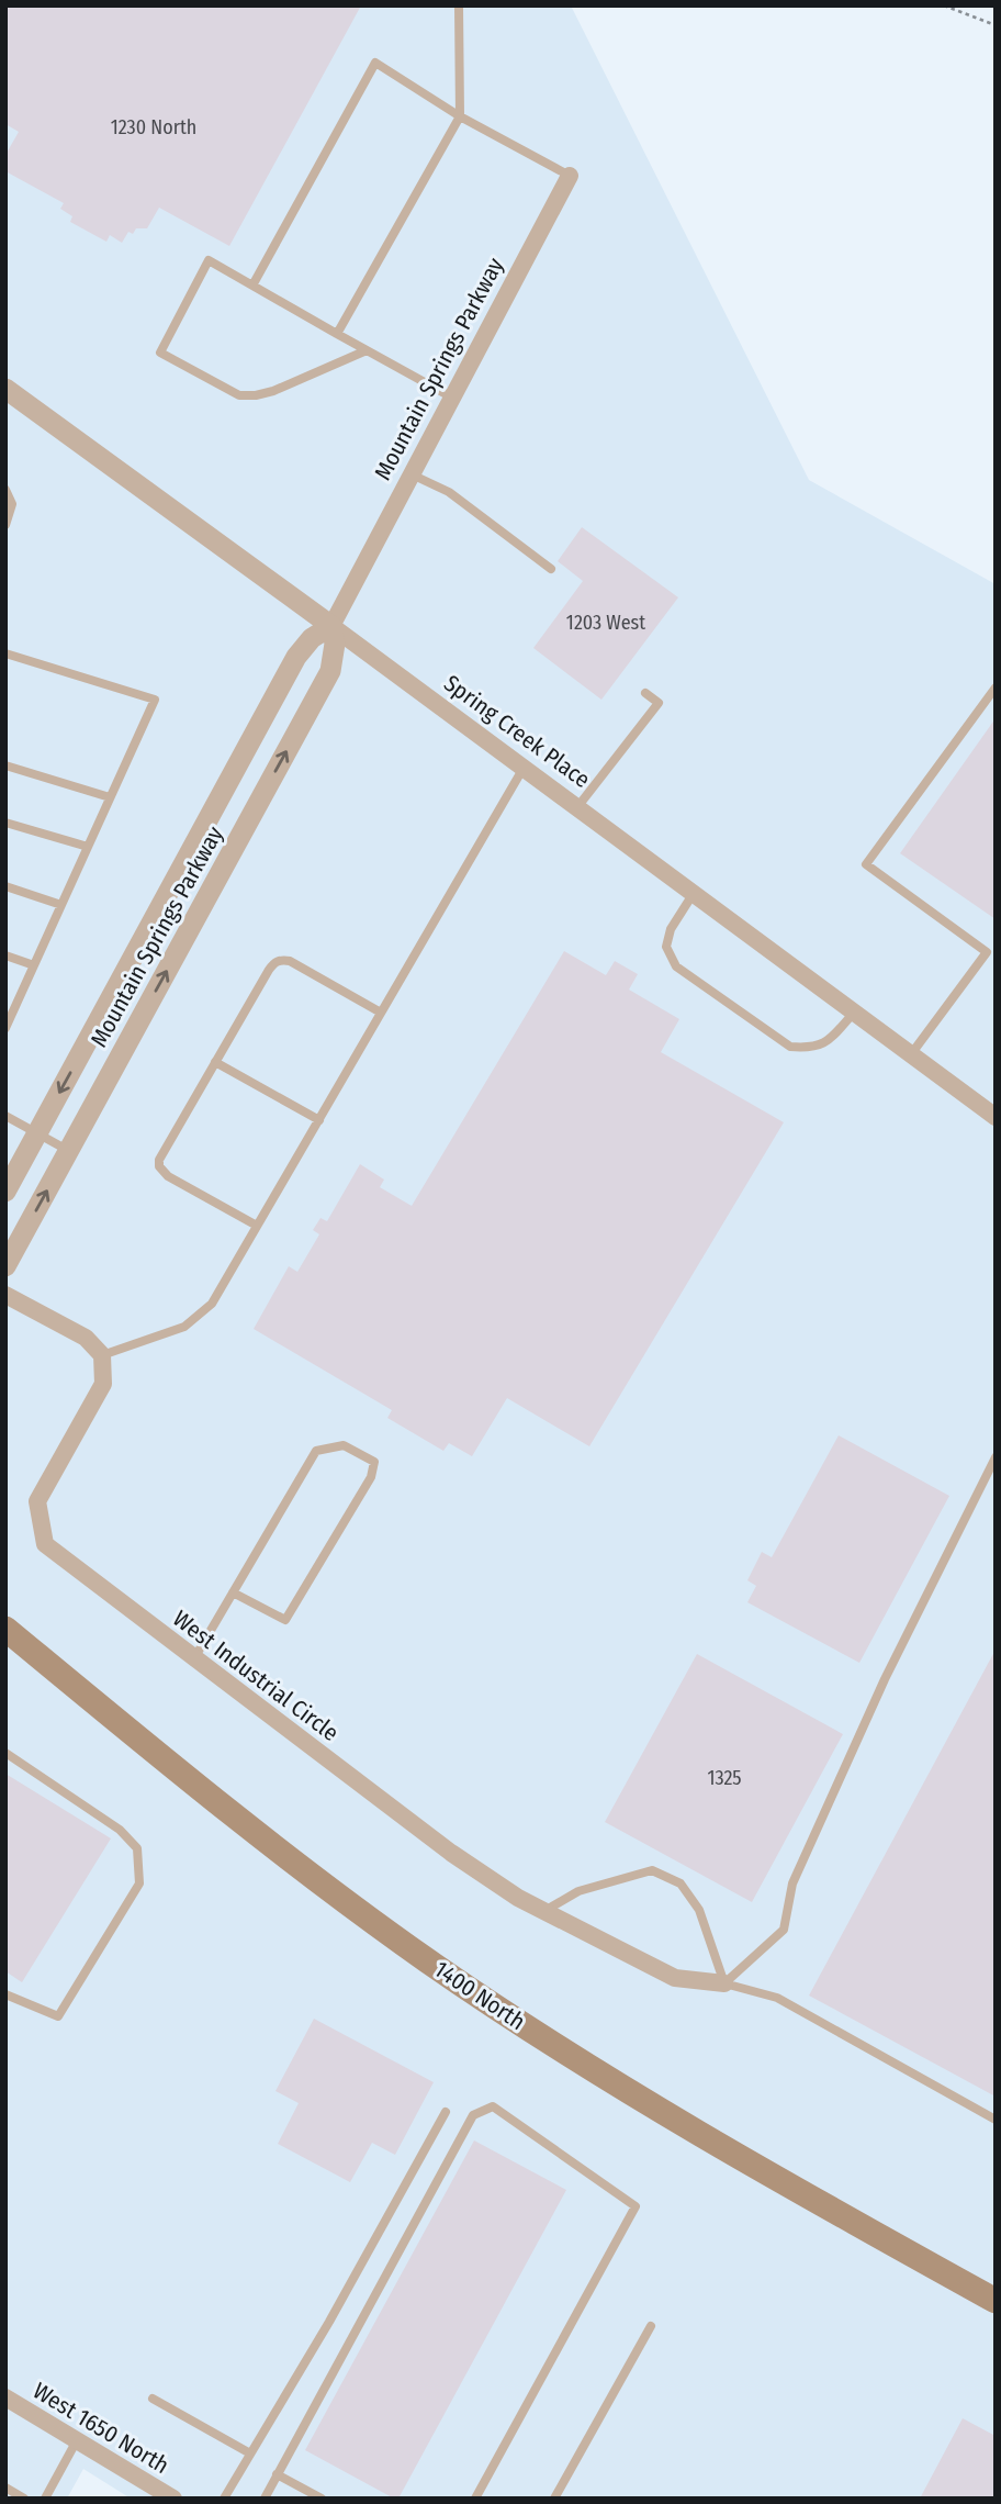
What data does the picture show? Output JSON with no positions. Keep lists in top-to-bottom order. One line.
{"streets":{"main road":["1400 North"],"street":["Mountain Springs Parkway","Spring Creek Place","West Industrial Circle","West 1650 North"]},"crossings":[["Mountain Springs Parkway","Spring Creek Place"]],"house_numbers":["1230 North","1203 West","1325"]}
